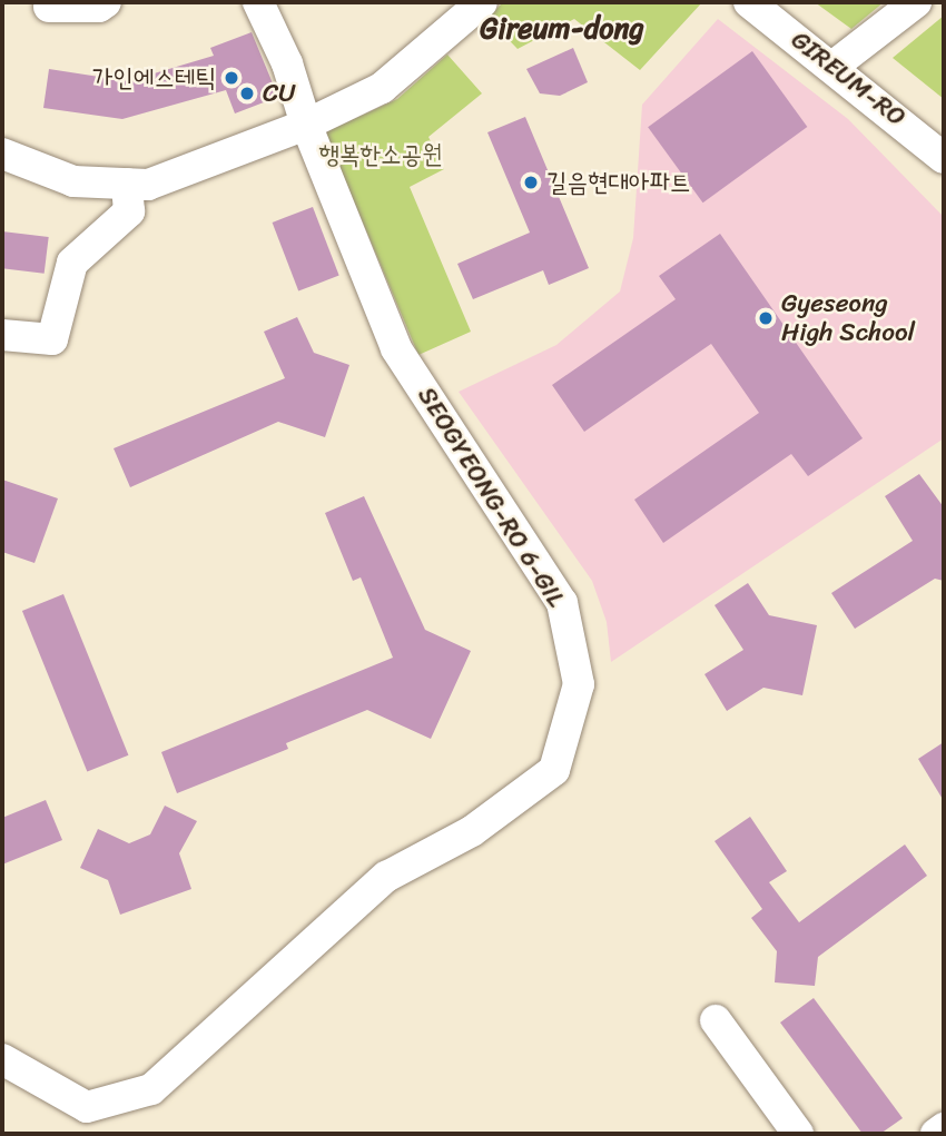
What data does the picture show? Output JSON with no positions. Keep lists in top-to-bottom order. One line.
{"streets":{"street":["GIREUM-RO","SEOGYEONG-RO 6-GIL"]},"districts":["Gireum-dong"],"parks":["행복한소공원"],"places":["가인에스테틱","CU","길음현대아파트","Gyeseong High School"]}
